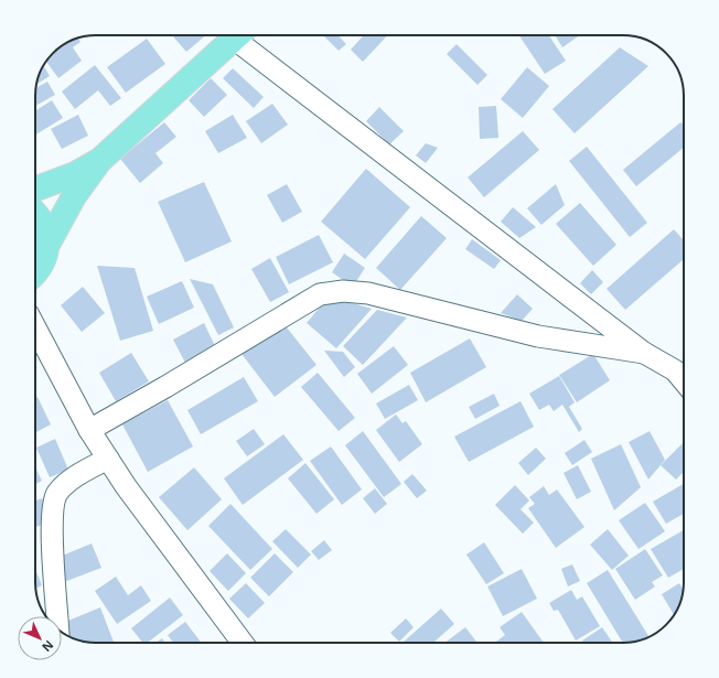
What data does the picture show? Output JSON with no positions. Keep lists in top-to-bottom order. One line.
{"north":"bottom right"}
